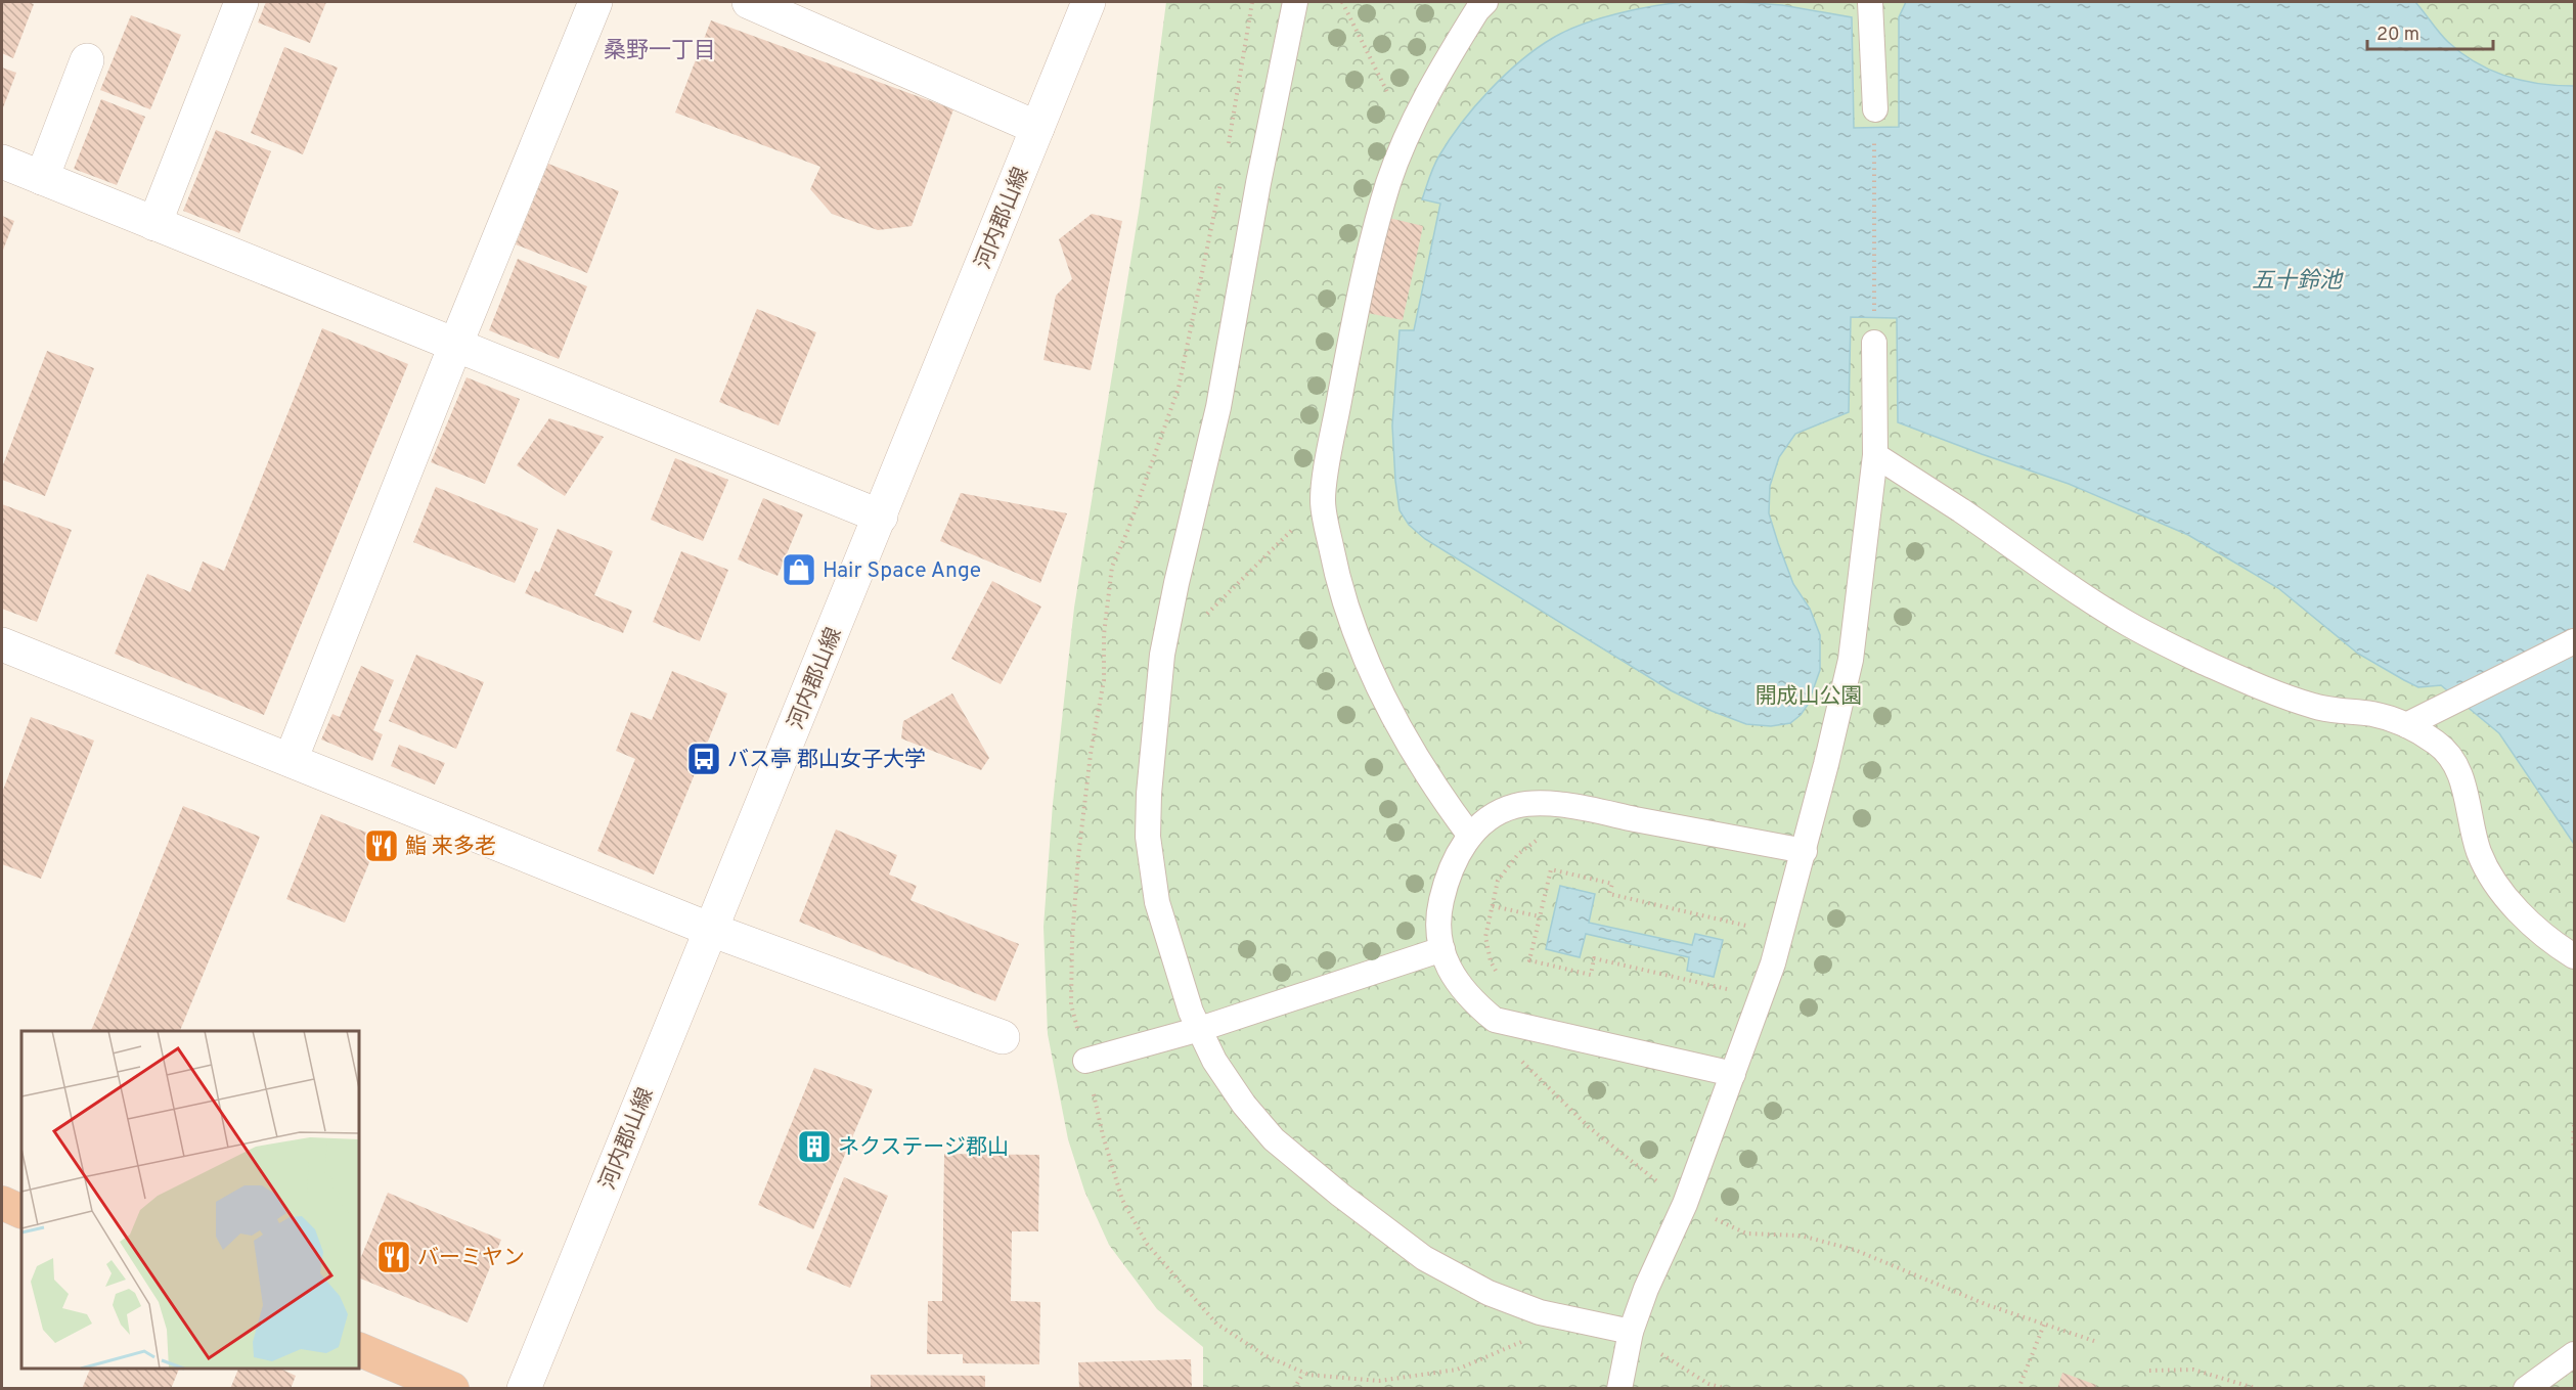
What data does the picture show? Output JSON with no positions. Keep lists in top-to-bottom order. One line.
{"streets":{"street":["河内郡山線"]},"districts":["桑野一丁目"],"water":["五十鈴池"],"parks":["開成山公園"],"places":{"shop":["Hair Space Ange"],"bus stop":["バス亭 郡山女子大学"],"restaurant":["鮨 来多老","バーミヤン"],"building":["ネクステージ郡山"]},"scale_bar":"20 m"}
